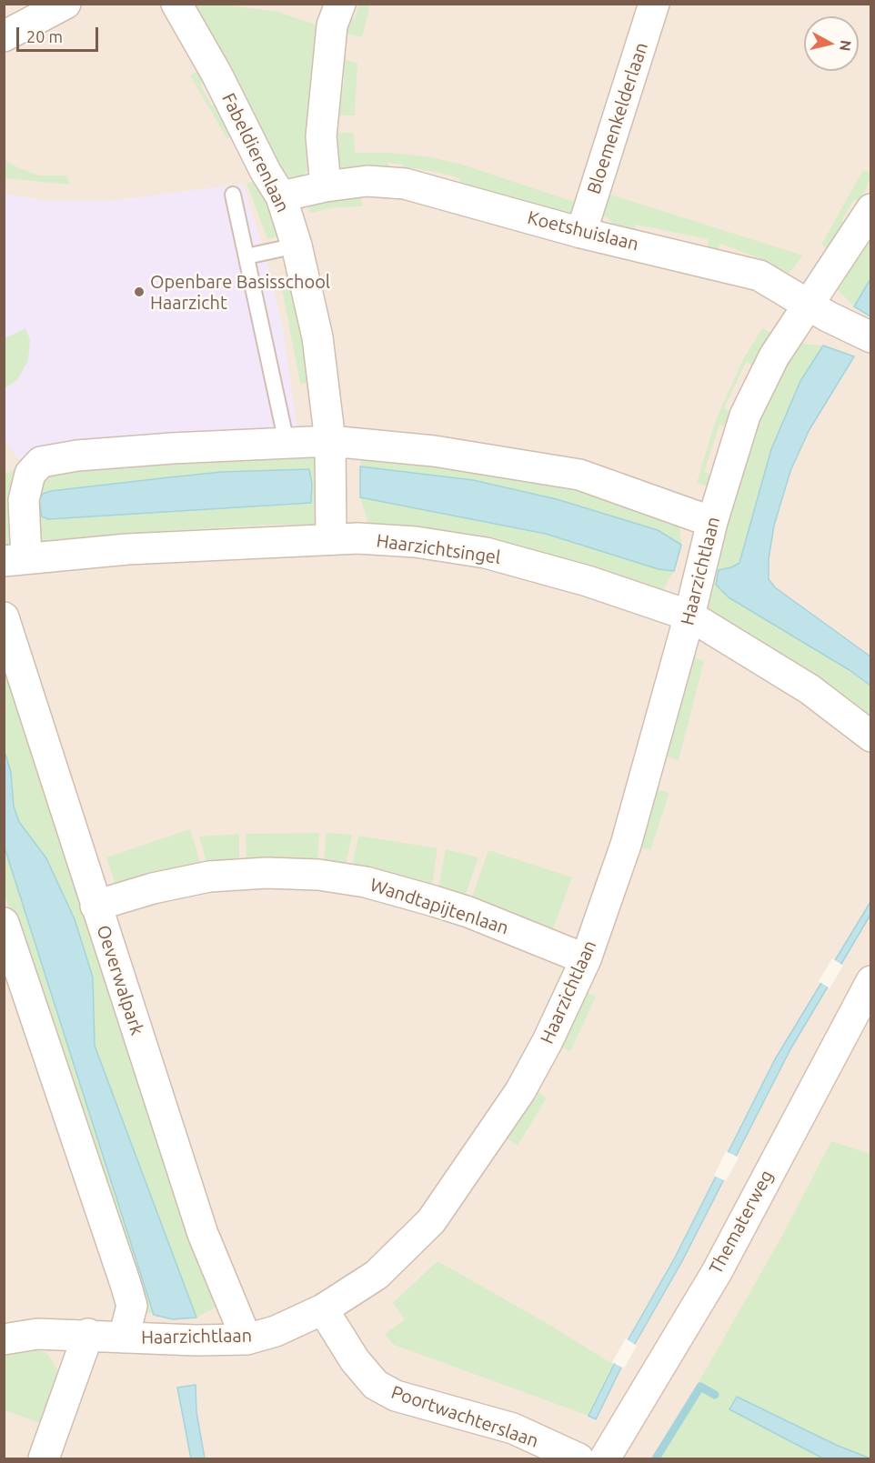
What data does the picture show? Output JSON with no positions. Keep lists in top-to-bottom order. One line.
{"streets":{"street":["Bloemenkelderlaan","Fabeldierenlaan","Koetshuislaan","Haarzichtsingel","Haarzichtlaan","Wandtapijtenlaan","Oeverwalpark","Thematerweg","Poortwachterslaan"]},"crossings":[["Bloemenkelderlaan","Koetshuislaan"],["Fabeldierenlaan","Koetshuislaan"],["Fabeldierenlaan","Haarzichtsingel"],["Koetshuislaan","Haarzichtlaan"],["Haarzichtsingel","Haarzichtlaan"],["Haarzichtlaan","Wandtapijtenlaan"],["Haarzichtlaan","Oeverwalpark"],["Haarzichtlaan","Poortwachterslaan"],["Wandtapijtenlaan","Oeverwalpark"]],"places":["Openbare Basisschool Haarzicht"],"scale_bar":"20 m","north":"right"}
